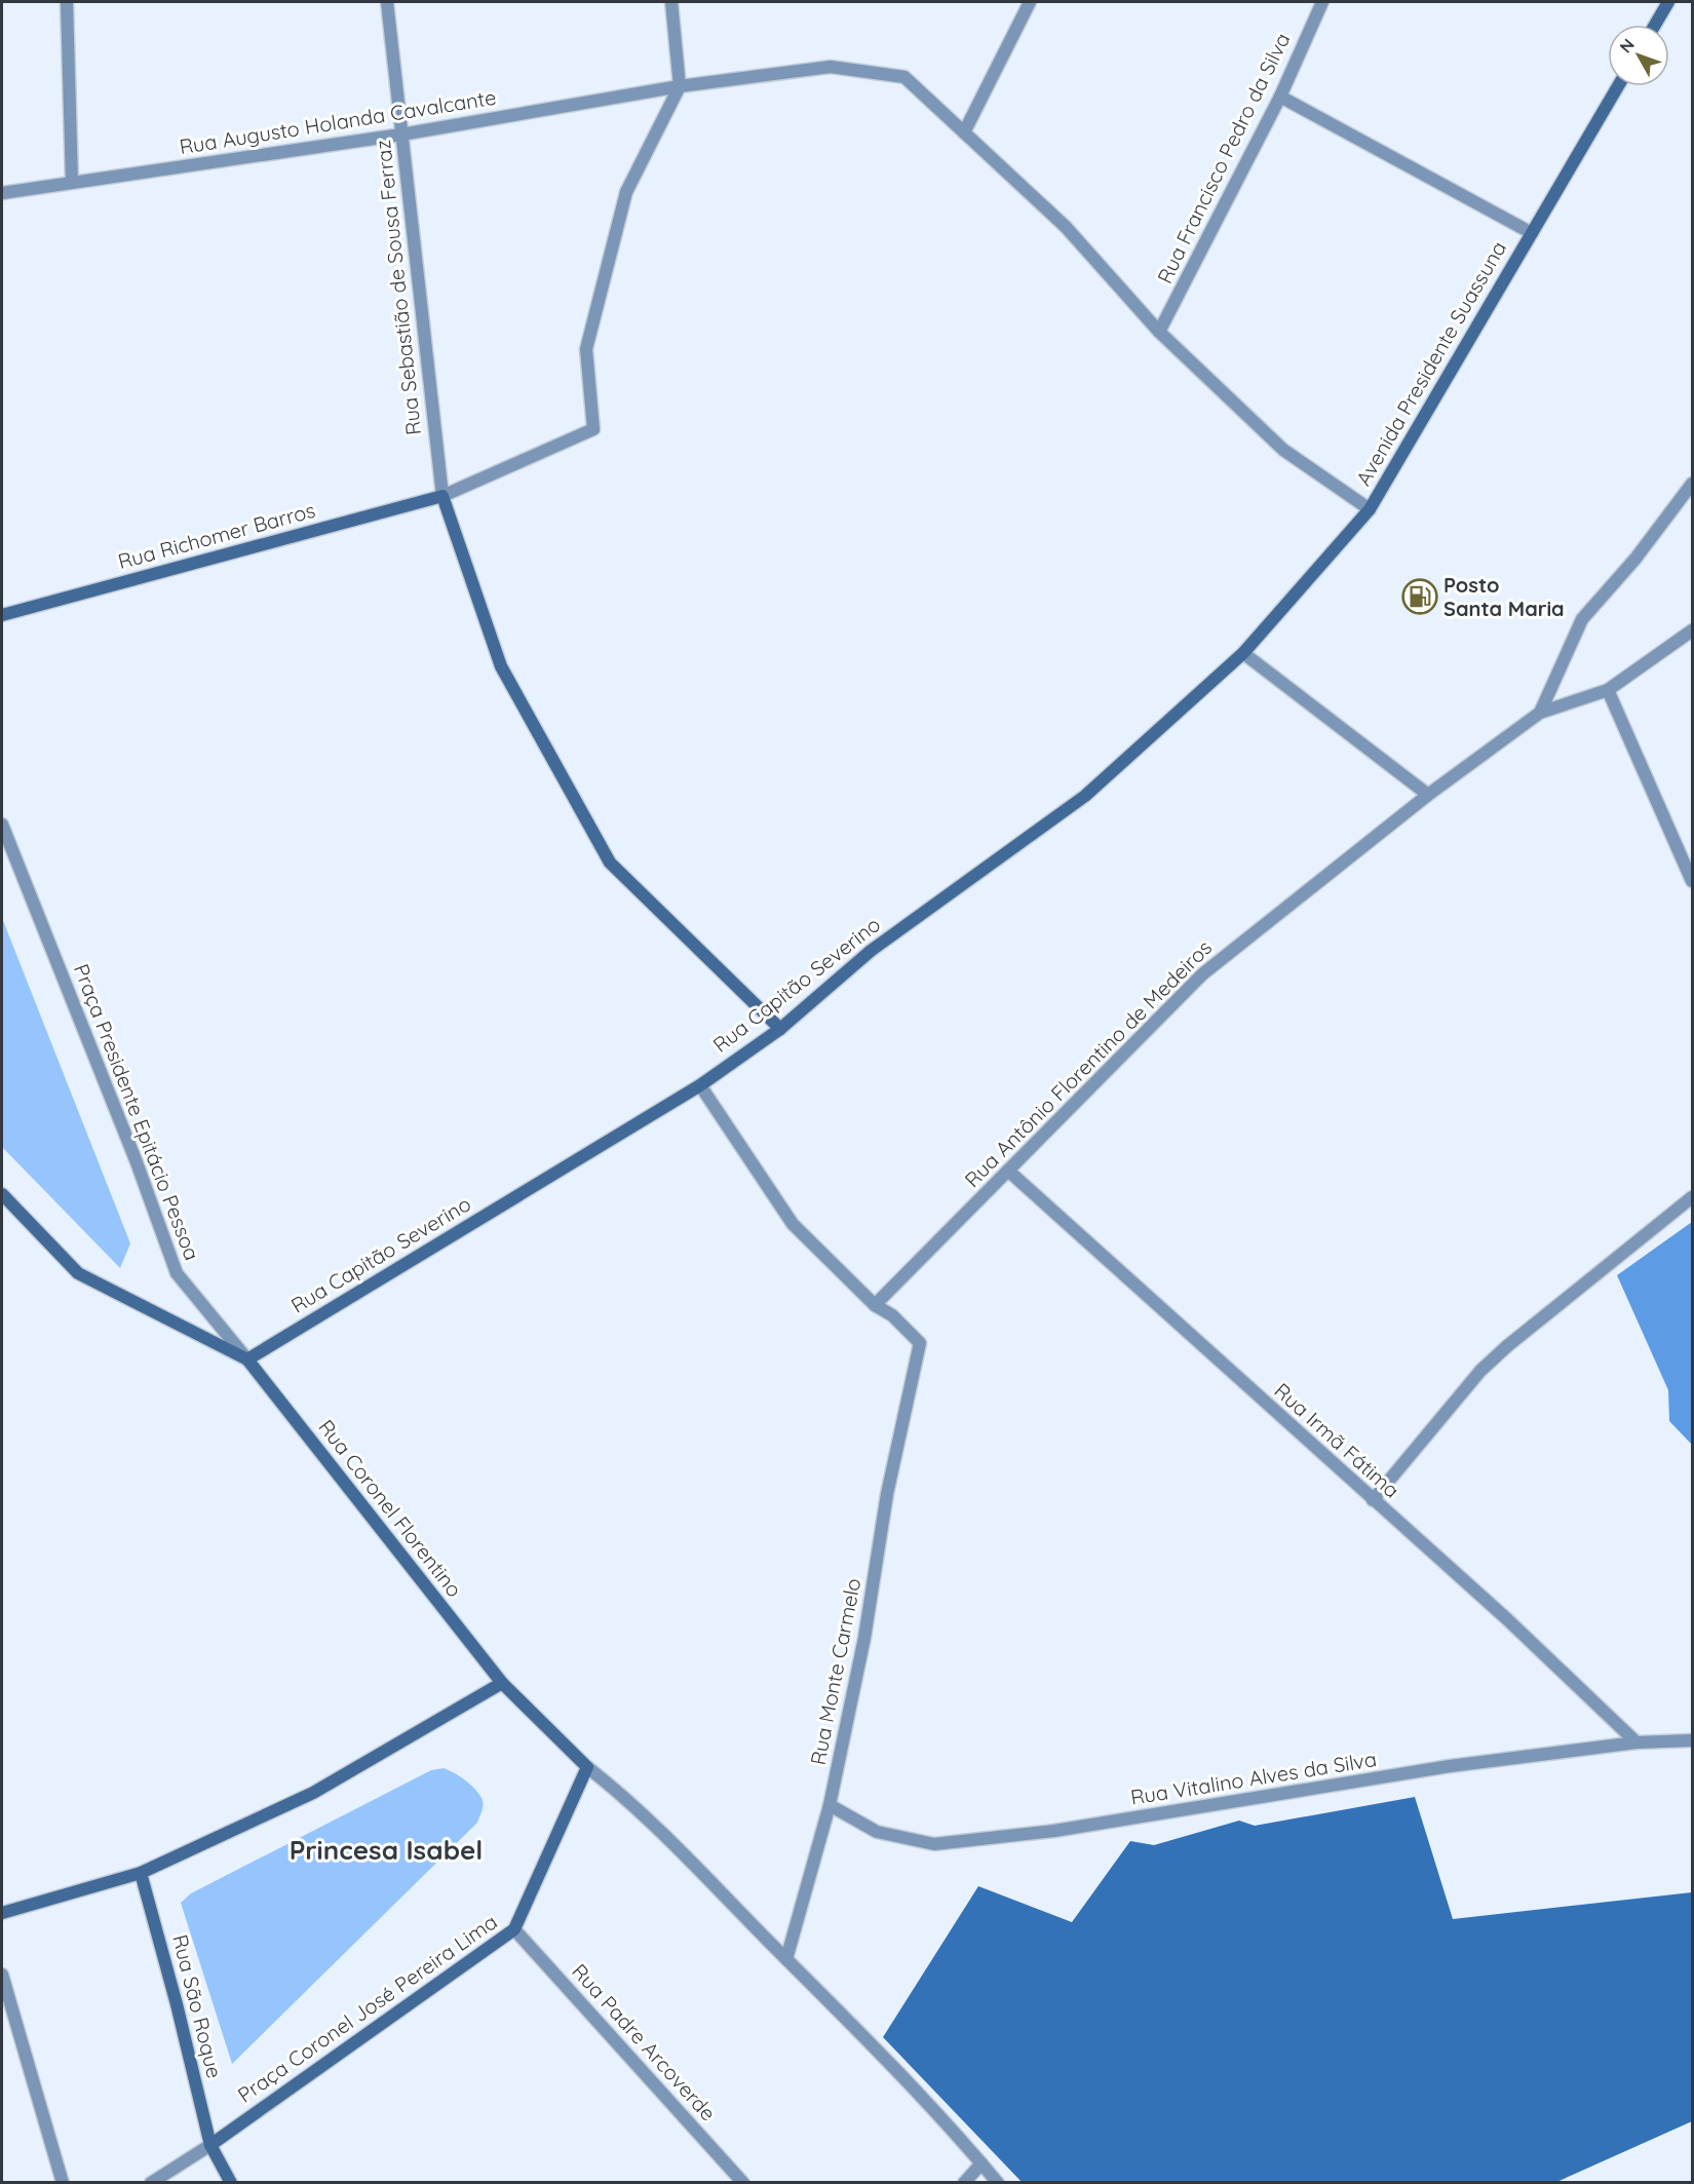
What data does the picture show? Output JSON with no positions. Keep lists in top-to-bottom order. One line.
{"streets":{"main road":["Avenida Presidente Suassuna","Rua Richomer Barros","Rua Capitão Severino","Rua Coronel Florentino","Rua São Roque","Praça Coronel José Pereira Lima"],"street":["Rua Augusto Holanda Cavalcante","Rua Francisco Pedro da Silva","Rua Sebastião de Sousa Ferraz","Rua Antônio Florentino de Medeiros","Praça Presidente Epitácio Pessoa","Rua Irmã Fátima","Rua Monte Carmelo","Rua Vitalino Alves da Silva","Rua Padre Arcoverde"]},"crossings":[["Rua Augusto Holanda Cavalcante","Rua Francisco Pedro da Silva"],["Rua Augusto Holanda Cavalcante","Rua Sebastião de Sousa Ferraz"],["Rua Augusto Holanda Cavalcante","Avenida Presidente Suassuna"],["Rua Sebastião de Sousa Ferraz","Rua Richomer Barros"],["Avenida Presidente Suassuna","Rua Capitão Severino"],["Rua Capitão Severino","Praça Presidente Epitácio Pessoa"],["Rua Capitão Severino","Rua Coronel Florentino"],["Rua Antônio Florentino de Medeiros","Rua Irmã Fátima"],["Rua Antônio Florentino de Medeiros","Rua Monte Carmelo"],["Praça Presidente Epitácio Pessoa","Rua Coronel Florentino"],["Rua Irmã Fátima","Rua Vitalino Alves da Silva"],["Rua Monte Carmelo","Rua Vitalino Alves da Silva"],["Rua São Roque","Praça Coronel José Pereira Lima"],["Praça Coronel José Pereira Lima","Rua Padre Arcoverde"]],"districts":["Princesa Isabel"],"places":{"fuel station":["Posto Santa Maria"]},"north":"top left"}
